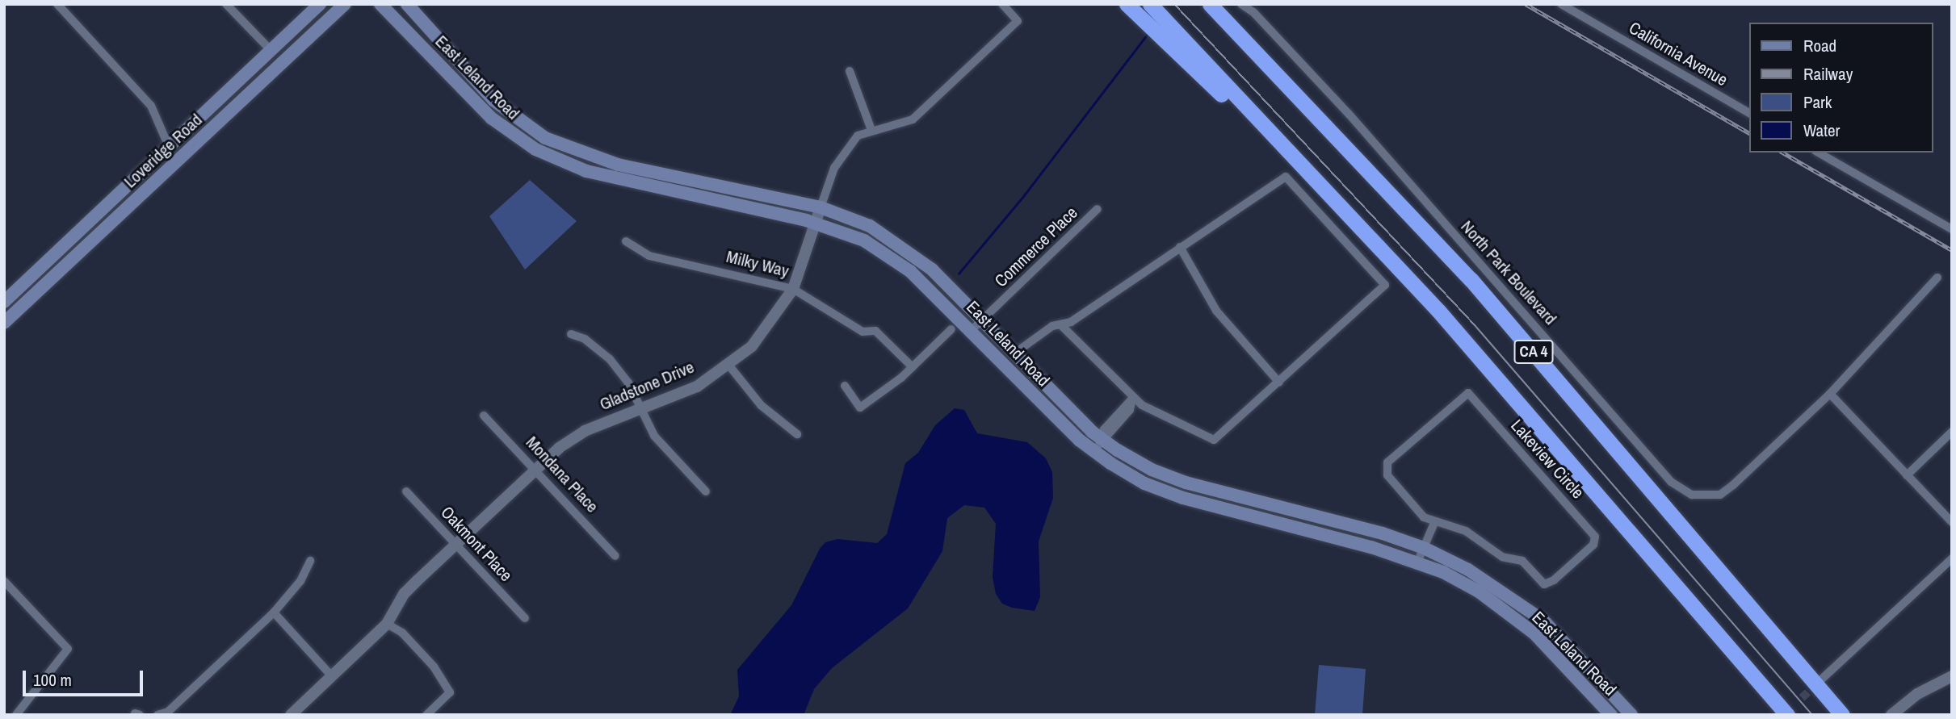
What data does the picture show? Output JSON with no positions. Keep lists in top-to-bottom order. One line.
{"streets":{"highway":["CA 4"],"main road":["East Leland Road","Loveridge Road"],"street":["California Avenue","Commerce Place","Milky Way","North Park Boulevard","Gladstone Drive","Lakeview Circle","Mondana Place","Oakmont Place"]},"crossings":[["East Leland Road","Commerce Place"],["East Leland Road","Gladstone Drive"],["Milky Way","Gladstone Drive"],["Gladstone Drive","Mondana Place"],["Gladstone Drive","Oakmont Place"]],"legend":["Road","Railway","Park","Water"],"scale_bar":"100 m"}
